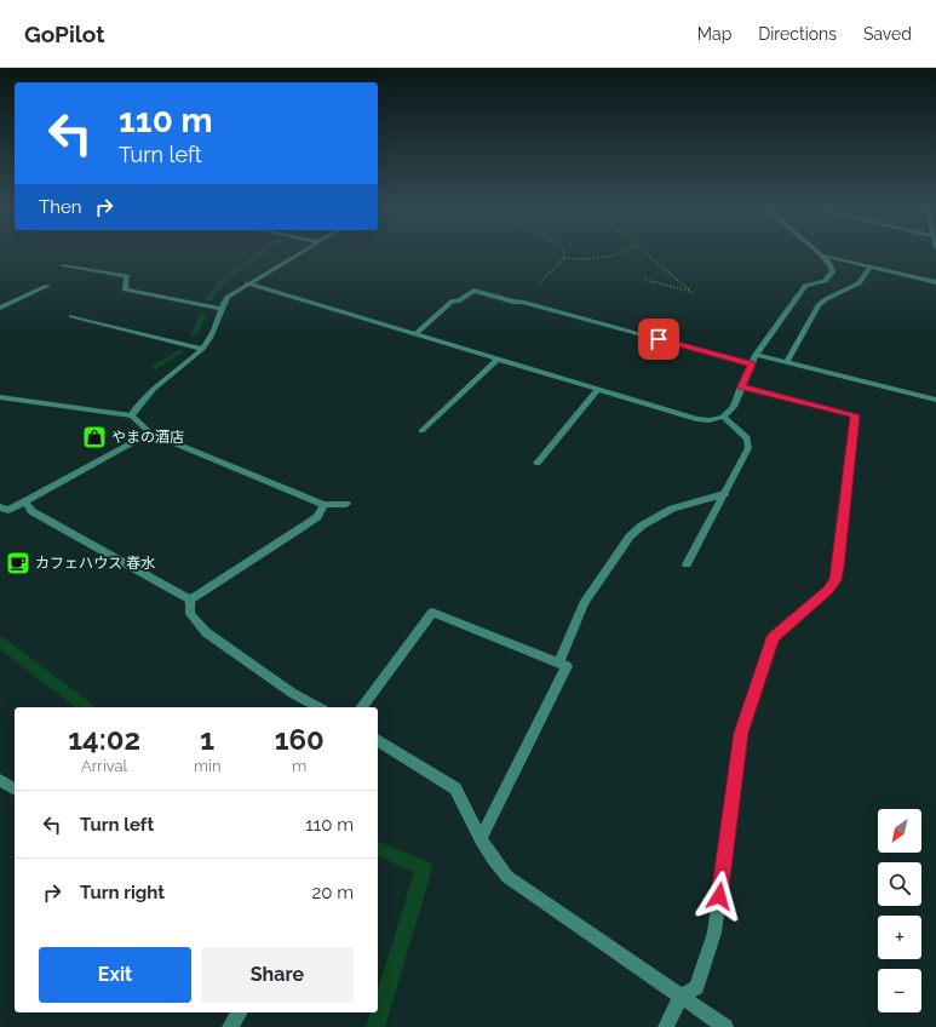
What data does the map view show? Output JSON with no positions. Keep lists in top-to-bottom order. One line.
{"places":{"shop":["やまの酒店"],"cafe":["カフェハウス 春水"]},"north":"bottom left","page":{"header":"GoPilot","nav":["Map","Directions","Saved"],"turn":["110 m","Turn left"],"then":"Then","eta":["14:02","Arrival","1","min","160","m"],"list":[{"name":"Turn left","value":"110 m"},{"name":"Turn right","value":"20 m"}],"map_buttons":["+","−"],"buttons":["Exit","Share"]}}
